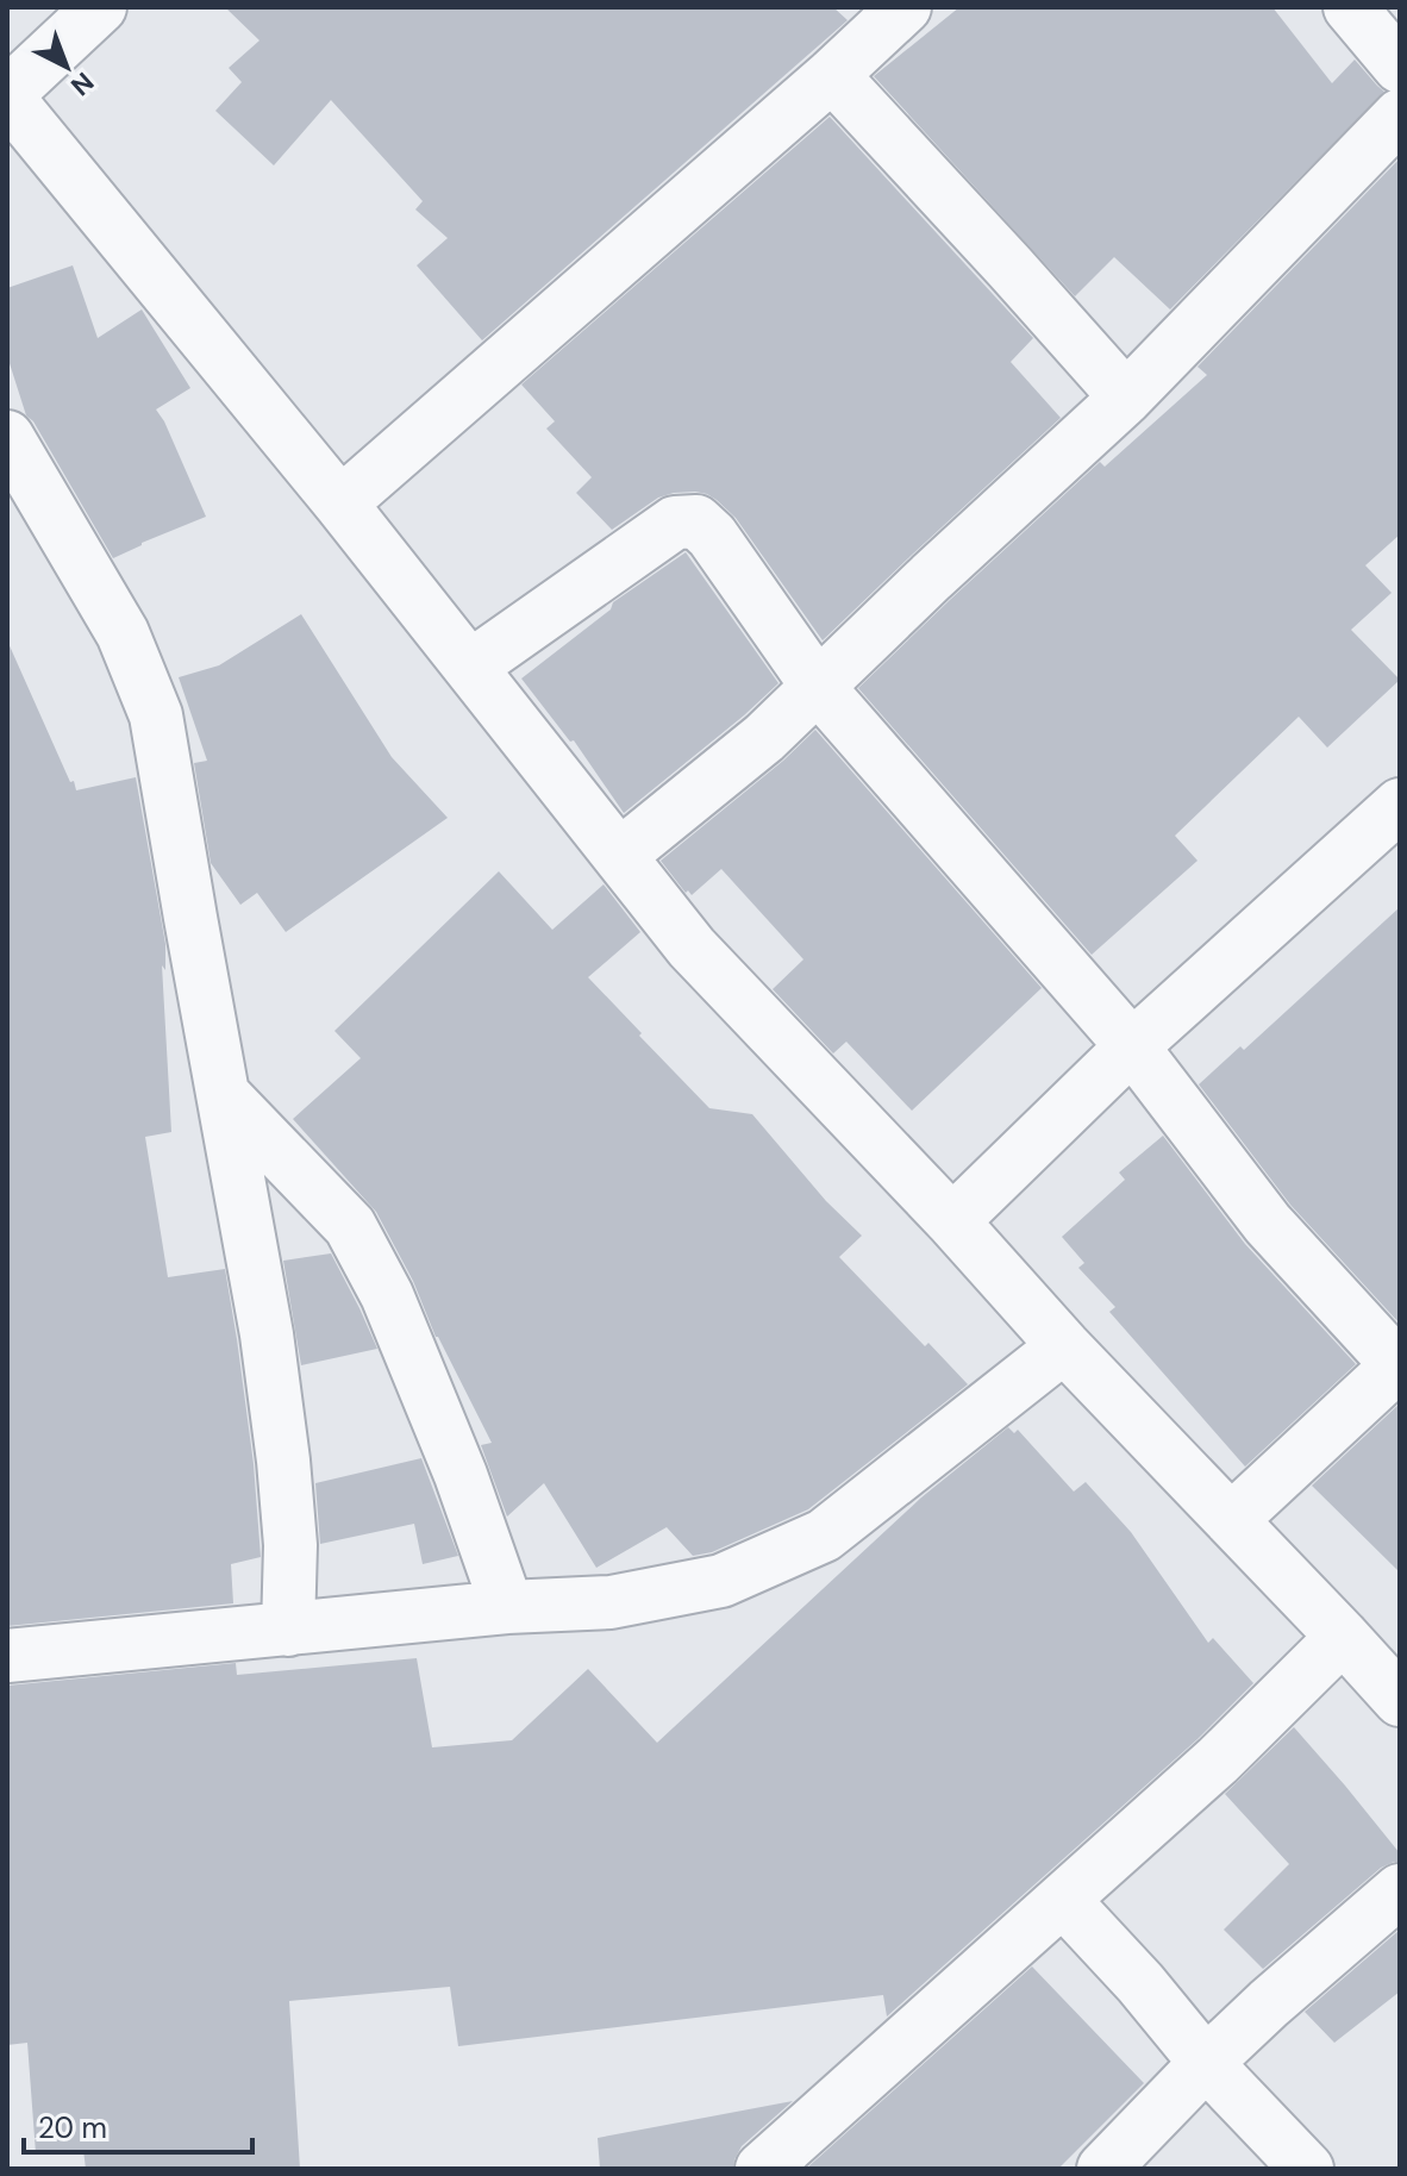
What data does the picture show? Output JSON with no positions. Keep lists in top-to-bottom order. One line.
{"scale_bar":"20 m","north":"bottom right"}
